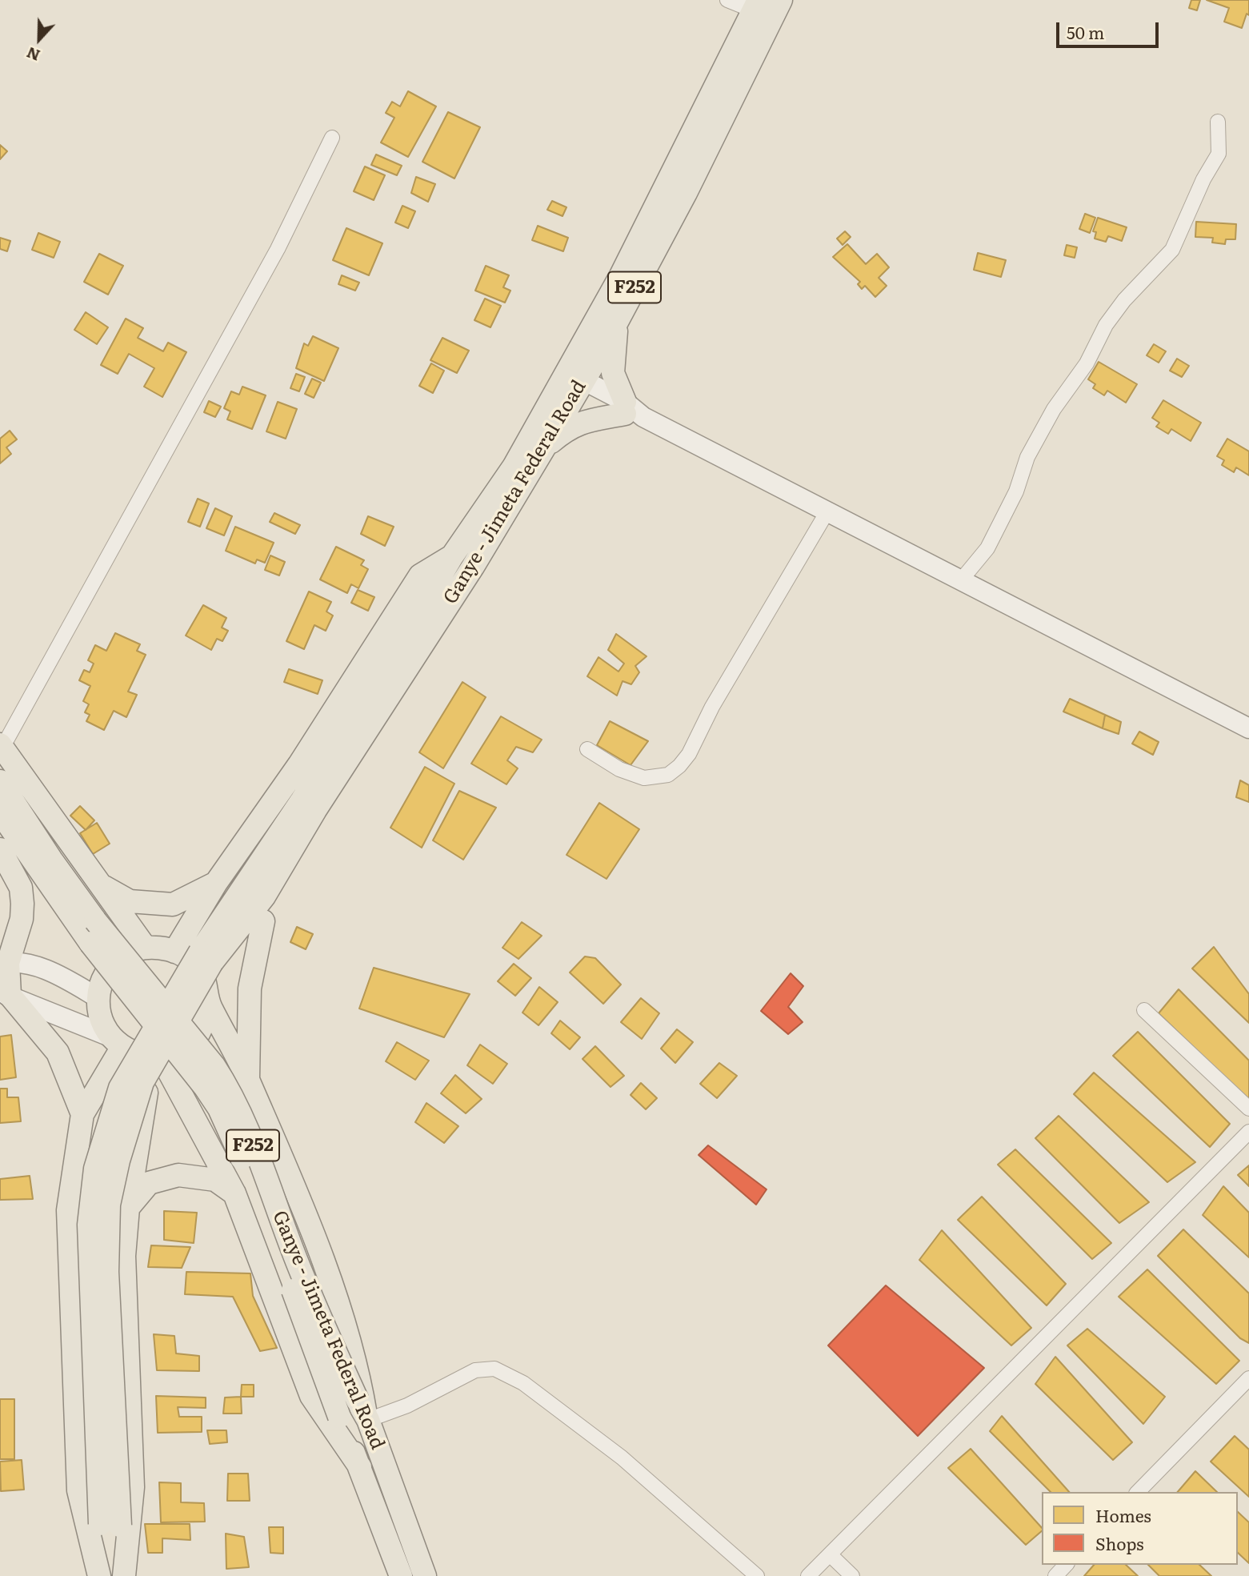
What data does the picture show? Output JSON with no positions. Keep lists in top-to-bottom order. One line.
{"streets":{"main road":["F252","Ganye - Jimeta Federal Road"]},"legend":["Homes","Shops"],"scale_bar":"50 m","north":"bottom"}
